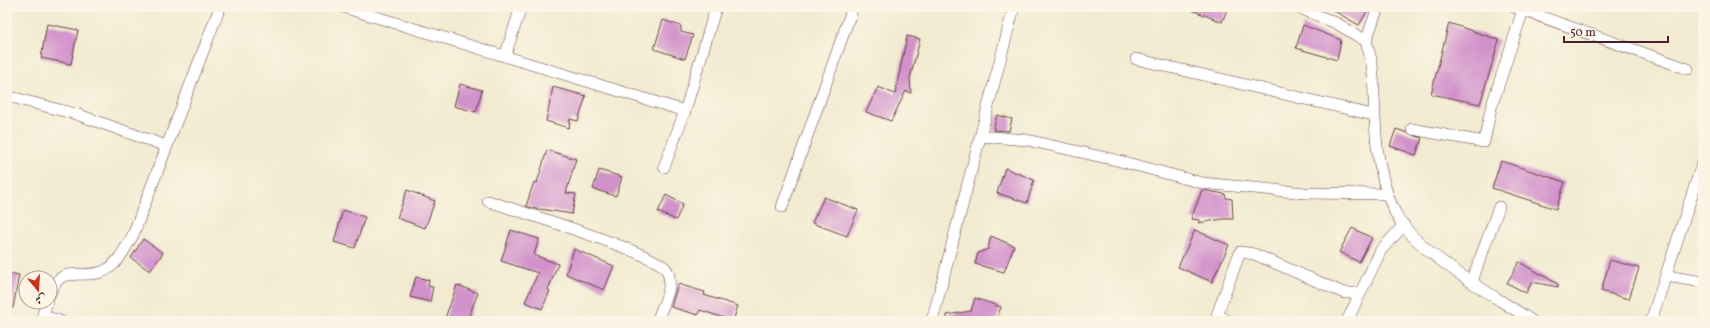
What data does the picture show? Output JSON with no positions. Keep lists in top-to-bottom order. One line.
{"scale_bar":"50 m","north":"bottom"}
